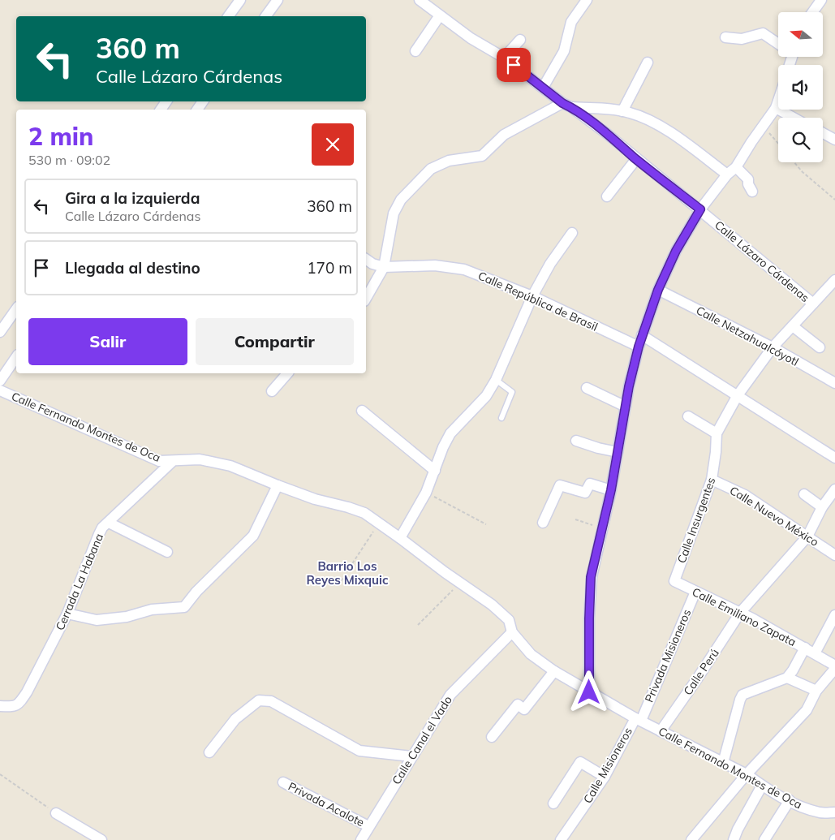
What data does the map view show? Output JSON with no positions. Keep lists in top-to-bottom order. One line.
{"streets":{"street":["Calle Lázaro Cárdenas","Calle República de Brasil","Calle Netzahualcóyotl","Calle Fernando Montes de Oca","Calle Nuevo México","Calle Insurgentes","Cerrada La Habana","Calle Emiliano Zapata","Privada Misioneros","Calle Perú","Calle Canal el Vado","Calle Misioneros","Privada Acalote"]},"crossings":[["Calle Lázaro Cárdenas","Calle Insurgentes"],["Calle Netzahualcóyotl","Calle Insurgentes"],["Calle Fernando Montes de Oca","Cerrada La Habana"],["Calle Fernando Montes de Oca","Privada Misioneros"],["Calle Fernando Montes de Oca","Calle Perú"],["Calle Fernando Montes de Oca","Calle Canal el Vado"],["Calle Fernando Montes de Oca","Calle Misioneros"],["Calle Nuevo México","Calle Insurgentes"],["Calle Nuevo México","Calle Perú"],["Calle Insurgentes","Calle Emiliano Zapata"],["Calle Emiliano Zapata","Privada Misioneros"],["Calle Emiliano Zapata","Calle Perú"],["Privada Misioneros","Calle Misioneros"],["Calle Canal el Vado","Privada Acalote"]],"districts":["Barrio Los Reyes Mixquic"],"north":"left","page":{"turn":["360 m","Calle Lázaro Cárdenas"],"heading":["2 min","530 m · 09:02"],"list":[{"name":"Gira a la izquierda","note":"Calle Lázaro Cárdenas","value":"360 m"},{"name":"Llegada al destino","value":"170 m"}],"buttons":["Salir","Compartir"]}}
